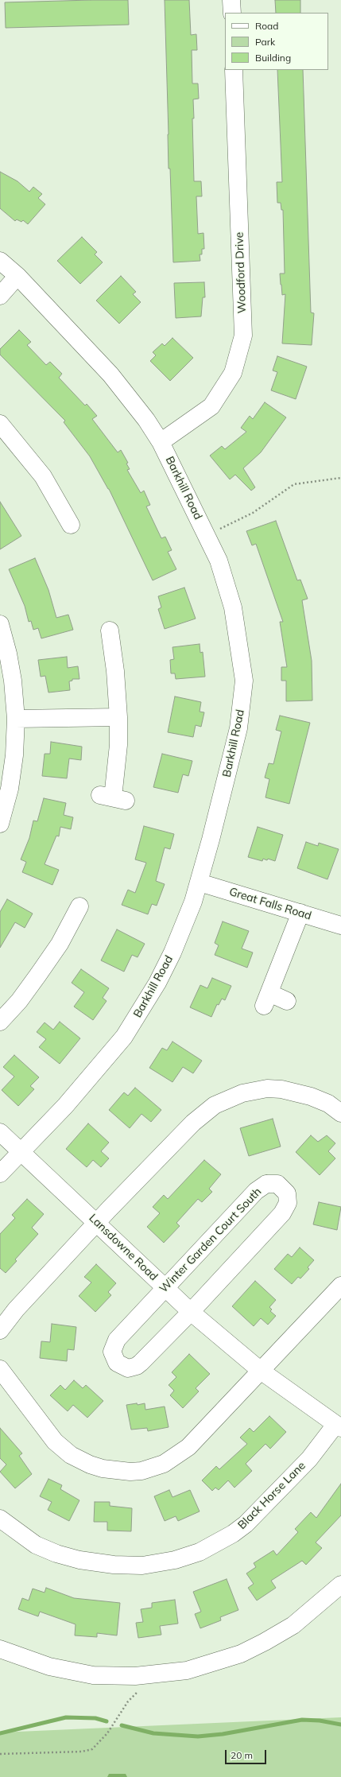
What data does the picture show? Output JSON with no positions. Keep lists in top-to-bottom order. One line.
{"streets":{"street":["Woodford Drive","Barkhill Road","Great Falls Road","Winter Garden Court South","Lansdowne Road","Black Horse Lane"]},"crossings":[["Woodford Drive","Barkhill Road"],["Barkhill Road","Great Falls Road"],["Barkhill Road","Lansdowne Road"],["Winter Garden Court South","Lansdowne Road"],["Lansdowne Road","Black Horse Lane"]],"legend":["Road","Park","Building"],"scale_bar":"20 m"}
